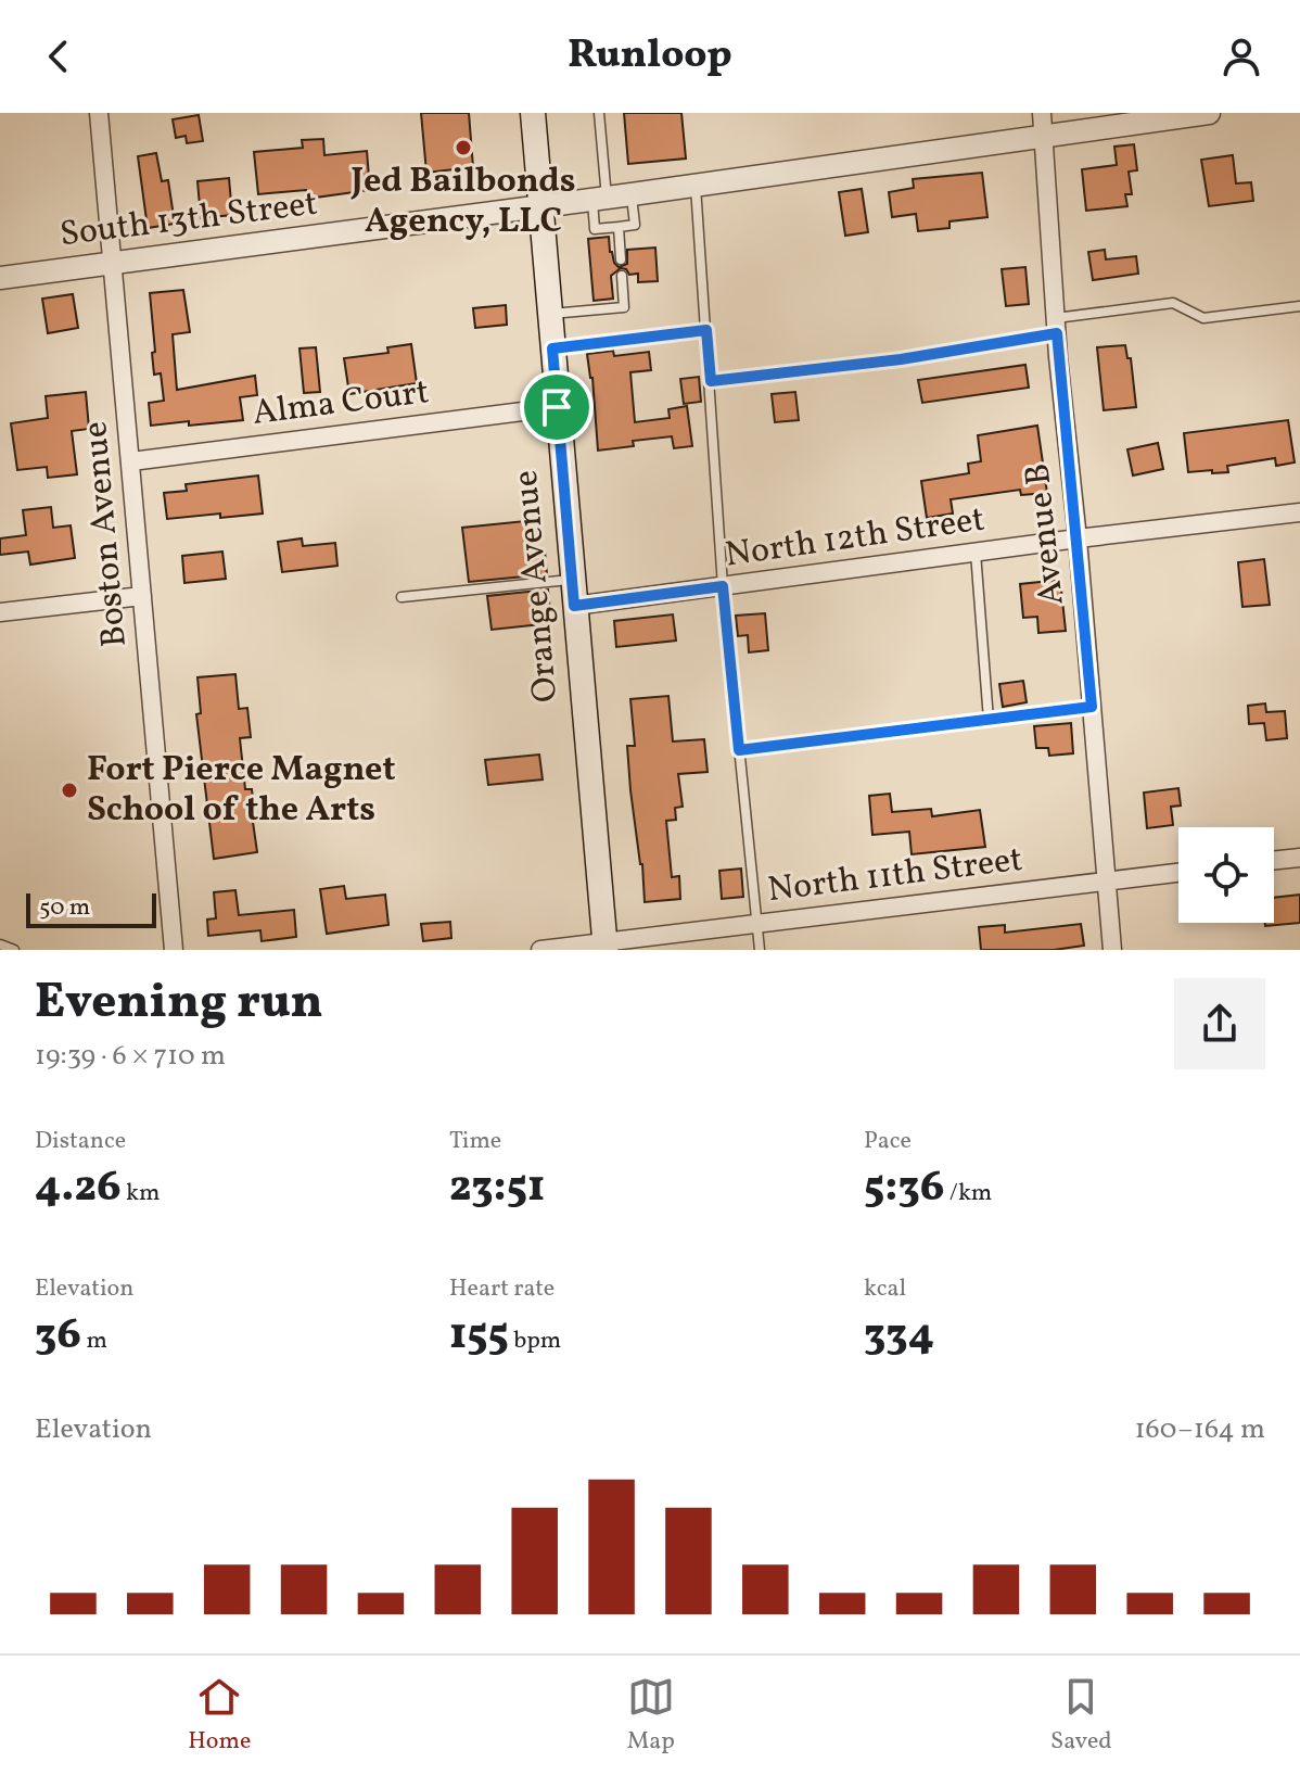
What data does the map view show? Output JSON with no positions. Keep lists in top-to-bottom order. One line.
{"streets":{"main road":["Orange Avenue"],"street":["South 13th Street","Alma Court","Boston Avenue","Avenue B","North 12th Street","North 11th Street"]},"crossings":[["South 13th Street","Boston Avenue"],["South 13th Street","Avenue B"],["South 13th Street","Orange Avenue"],["Alma Court","Boston Avenue"],["Alma Court","Orange Avenue"],["Avenue B","North 12th Street"],["Avenue B","North 11th Street"],["North 12th Street","Orange Avenue"],["Orange Avenue","North 11th Street"]],"places":["Jed Bailbonds Agency, LLC","Fort Pierce Magnet School of the Arts"],"scale_bar":"50 m","page":{"header":"Runloop","scale":"50 m","heading":["Evening run","19:39 · 6 × 710 m"],"stats":[["Distance","4.26 km"],["Time","23:51"],["Pace","5:36 /km"],["Elevation","36 m"],["Heart rate","155 bpm"],["kcal","334"]],"chart":["Elevation","160–164 m"],"tabs":["Home","Map","Saved"]}}
